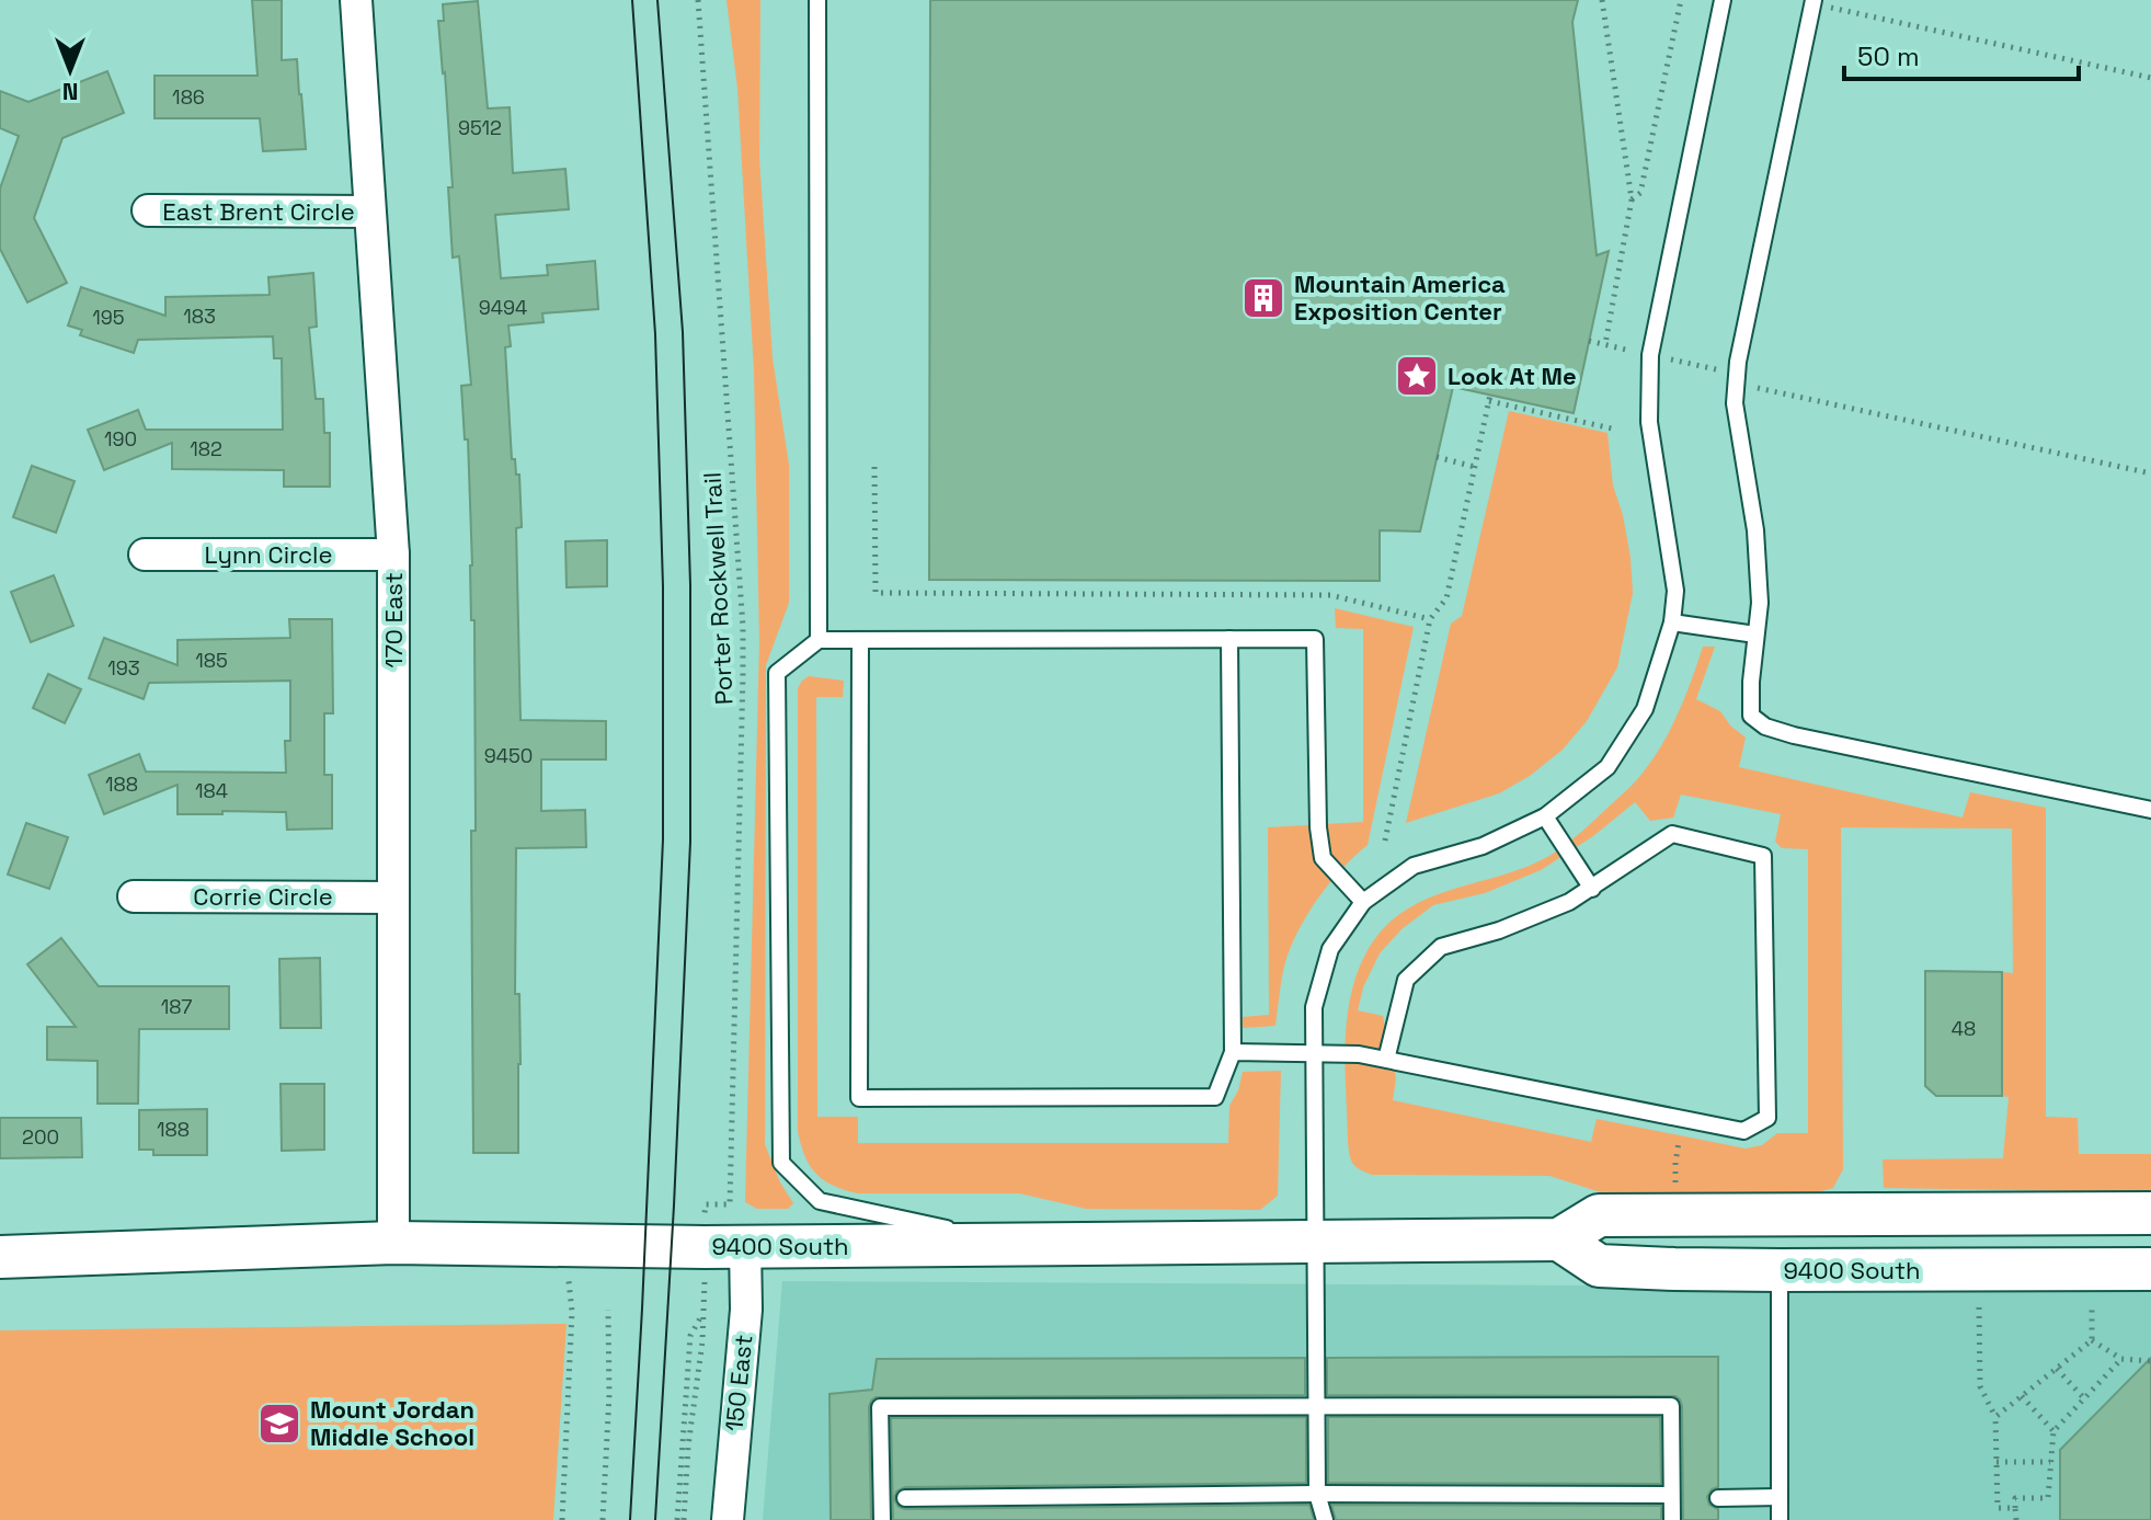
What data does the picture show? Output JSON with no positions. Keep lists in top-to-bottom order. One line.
{"streets":{"street":["East Brent Circle","Lynn Circle","170 East","Corrie Circle","9400 South","150 East"],"path":["Porter Rockwell Trail"]},"crossings":[["East Brent Circle","170 East"],["Lynn Circle","170 East"],["170 East","Corrie Circle"],["170 East","9400 South"],["9400 South","150 East"]],"places":{"building":["Mountain America Exposition Center"],"place":["Look At Me"],"school or university":["Mount Jordan Middle School"]},"house_numbers":["186","9512","9494","183","195","190","182","185","193","9450","188","184","187","48","188","200"],"scale_bar":"50 m","north":"bottom"}
